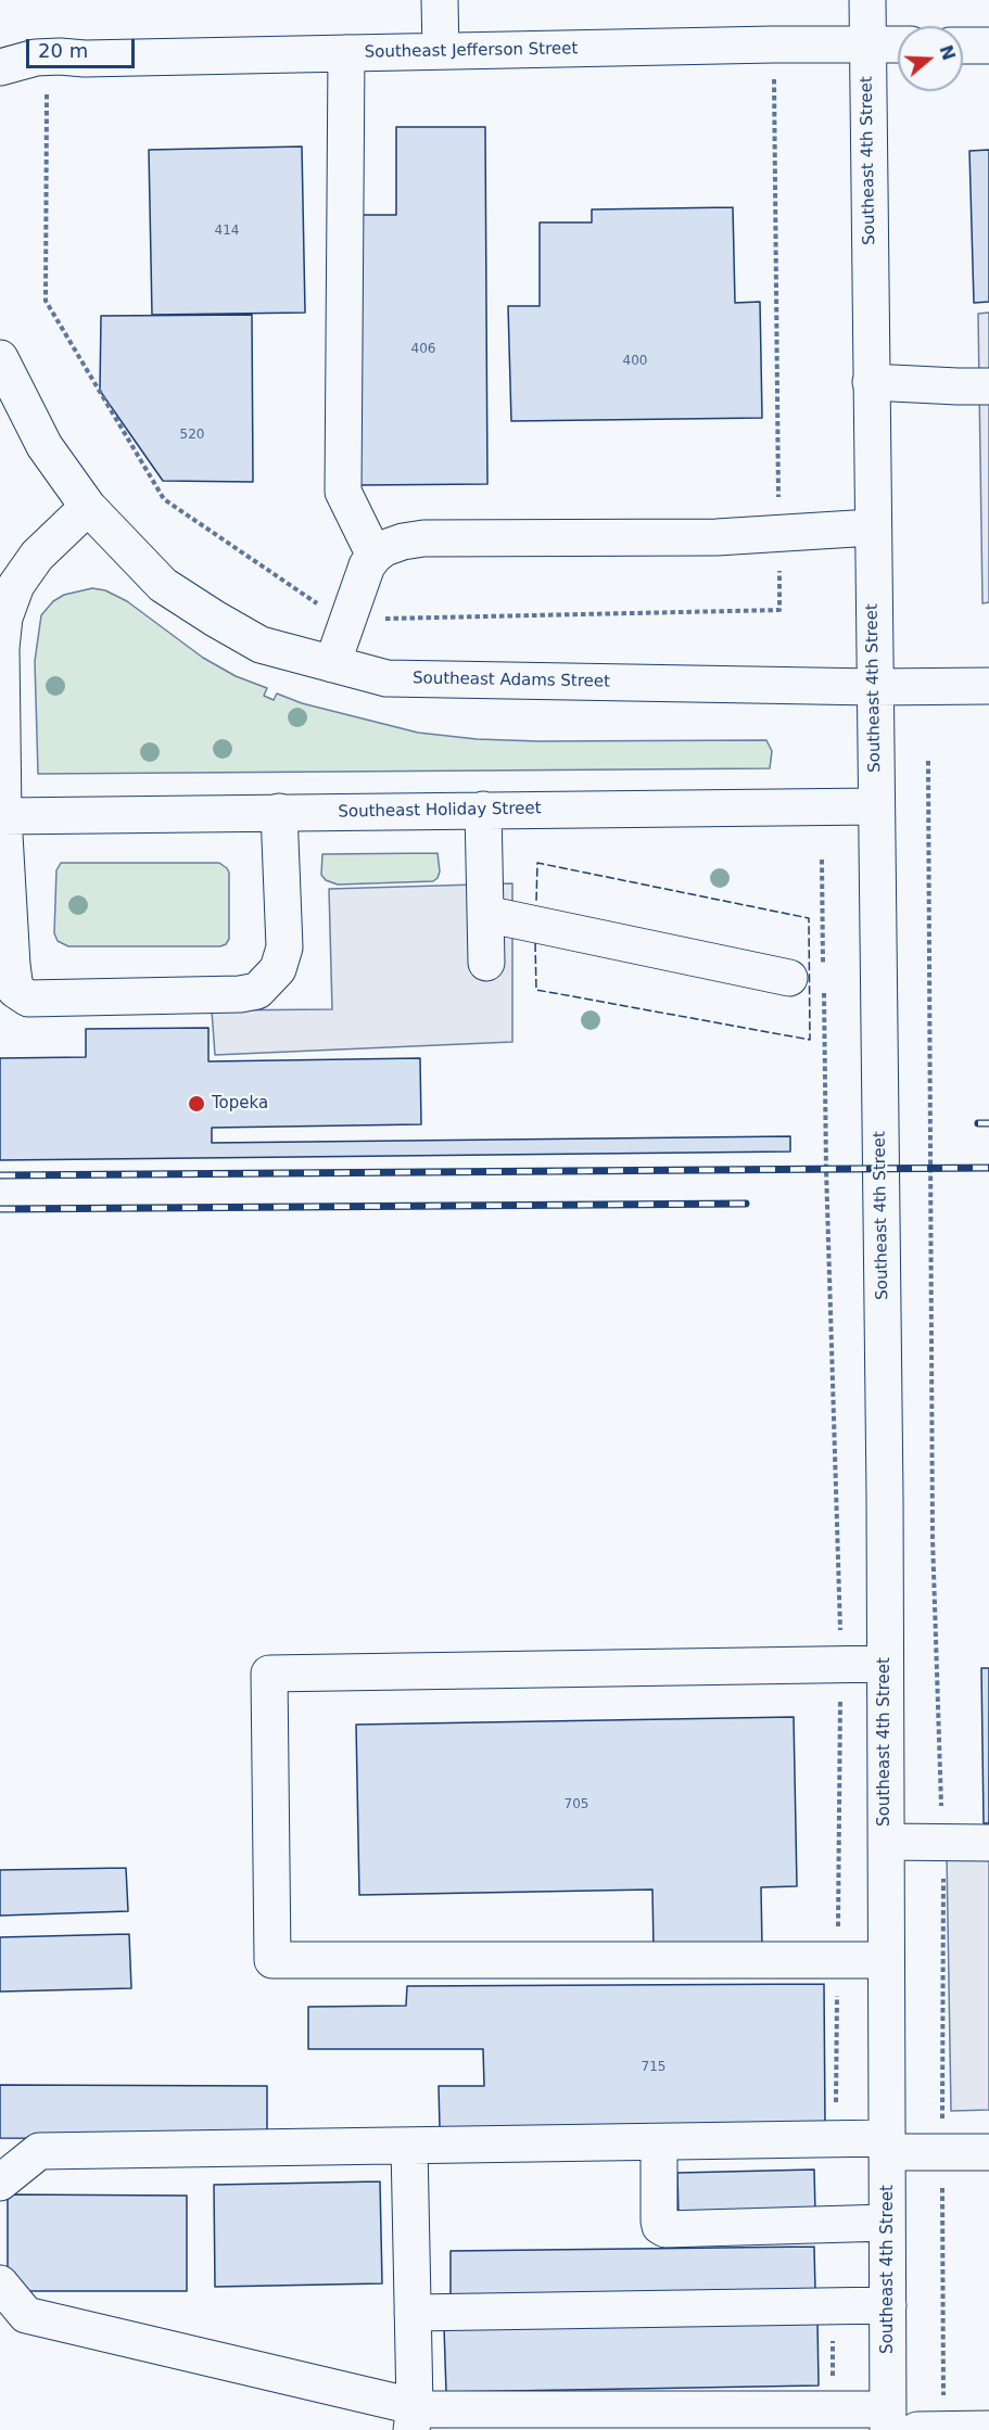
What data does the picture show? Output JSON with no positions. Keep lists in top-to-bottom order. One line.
{"streets":{"street":["Southeast Jefferson Street","Southeast 4th Street","Southeast Adams Street","Southeast Holiday Street"]},"crossings":[["Southeast Jefferson Street","Southeast 4th Street"],["Southeast 4th Street","Southeast Adams Street"],["Southeast 4th Street","Southeast Holiday Street"]],"places":["Topeka"],"house_numbers":["414","406","400","520","705","715"],"scale_bar":"20 m","north":"right"}
